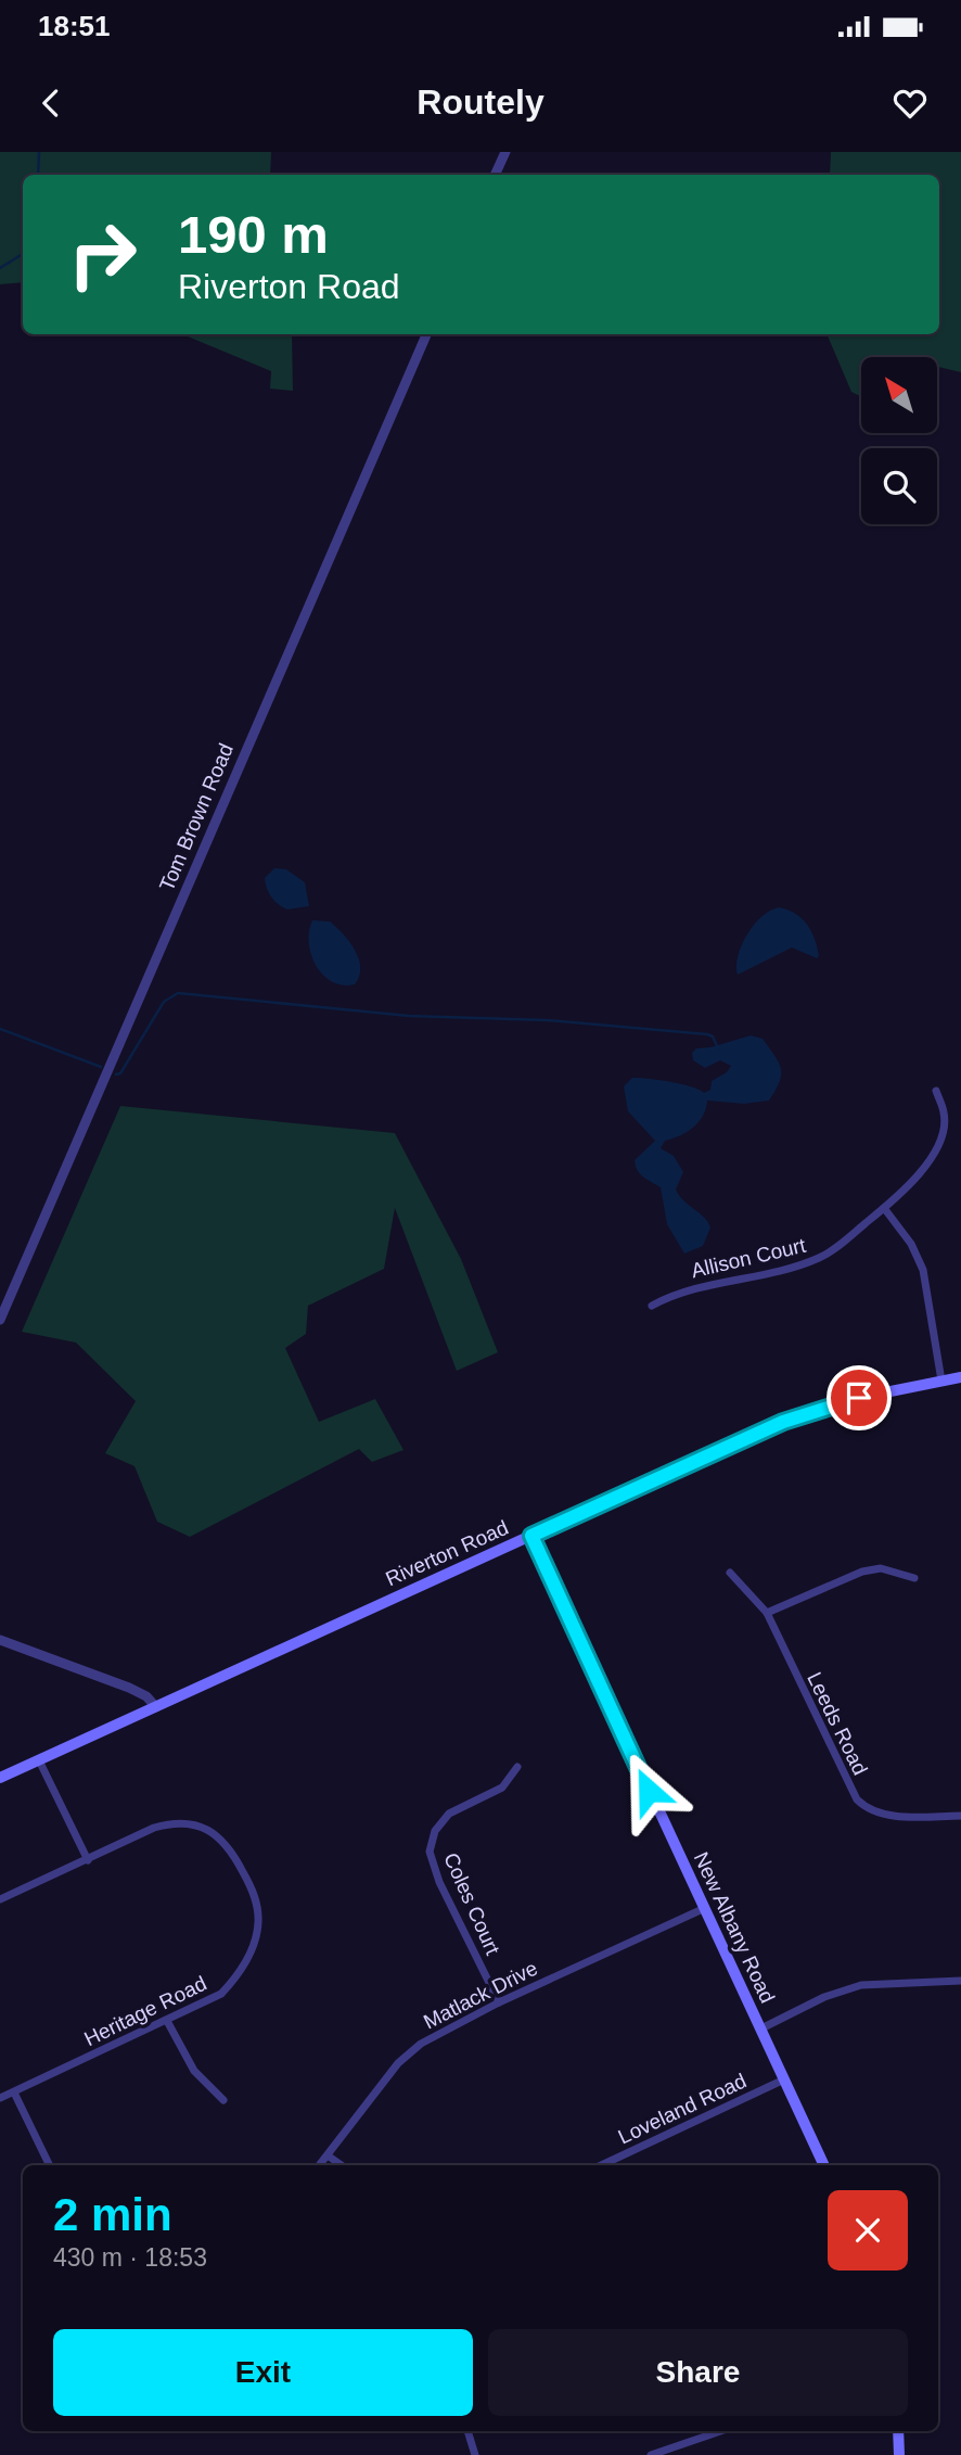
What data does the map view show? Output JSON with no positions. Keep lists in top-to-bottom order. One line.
{"streets":{"main road":["Riverton Road","New Albany Road"],"street":["Tom Brown Road","Allison Court","Leeds Road","Coles Court","Matlack Drive","Heritage Road","Loveland Road"]},"crossings":[["Riverton Road","New Albany Road"],["Coles Court","Matlack Drive"],["New Albany Road","Matlack Drive"],["New Albany Road","Loveland Road"]],"north":"top left","page":{"status":"18:51","header":"Routely","turn":["190 m","Riverton Road"],"heading":["2 min","430 m · 18:53"],"buttons":["Exit","Share"]}}
